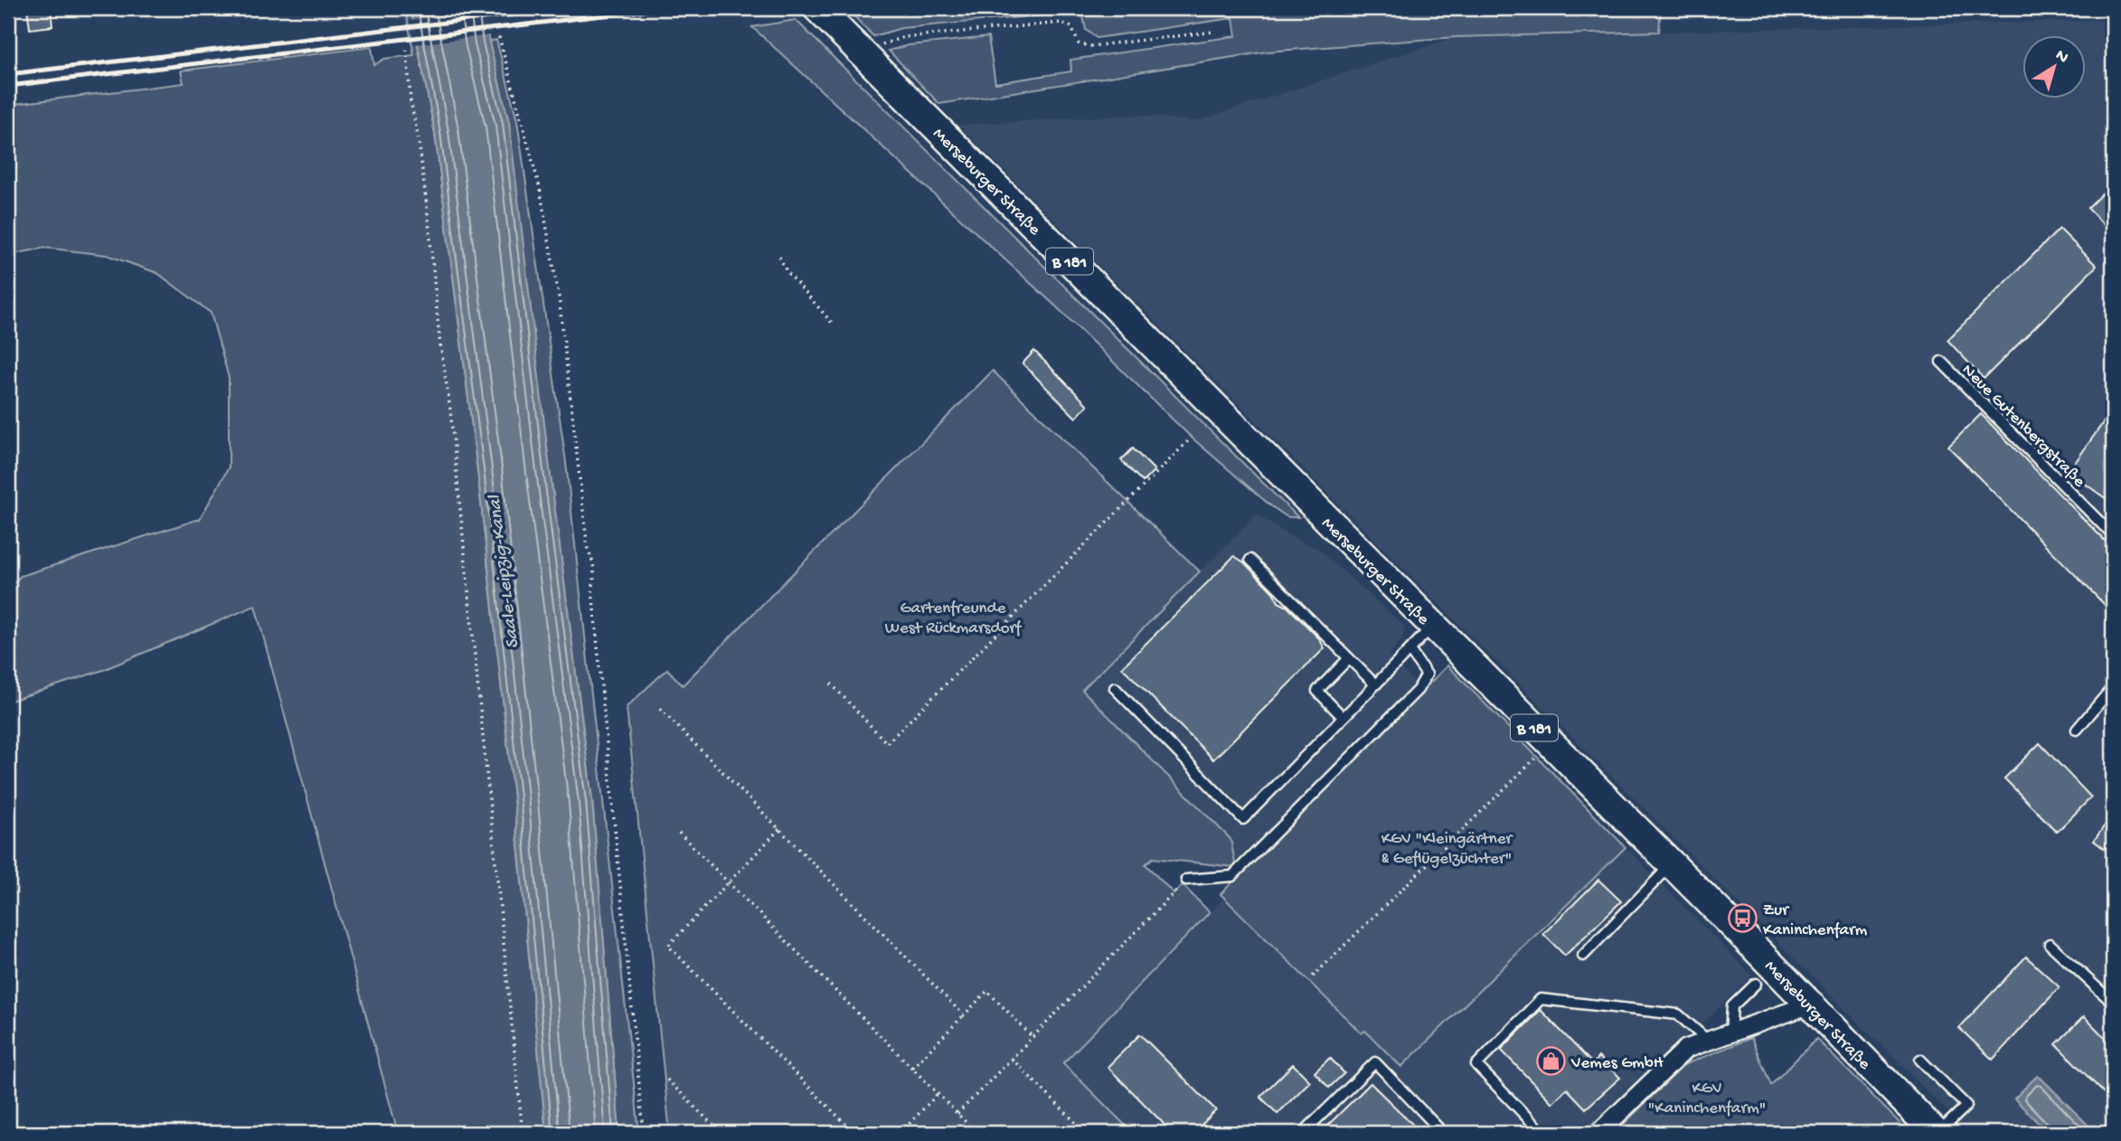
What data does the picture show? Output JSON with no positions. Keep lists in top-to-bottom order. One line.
{"streets":{"main road":["Merseburger Straße","B 181"],"lane":["Neue Gutenbergstraße"]},"water":["Saale-Leipzig-Kanal"],"parks":["Gartenfreunde West Rückmarsdorf","KGV \"Kleingärtner & Geflügelzüchter\"","KGV \"Kaninchenfarm\""],"places":{"bus stop":["Zur Kaninchenfarm"],"shop":["Vemes GmbH"]},"north":"top right"}
